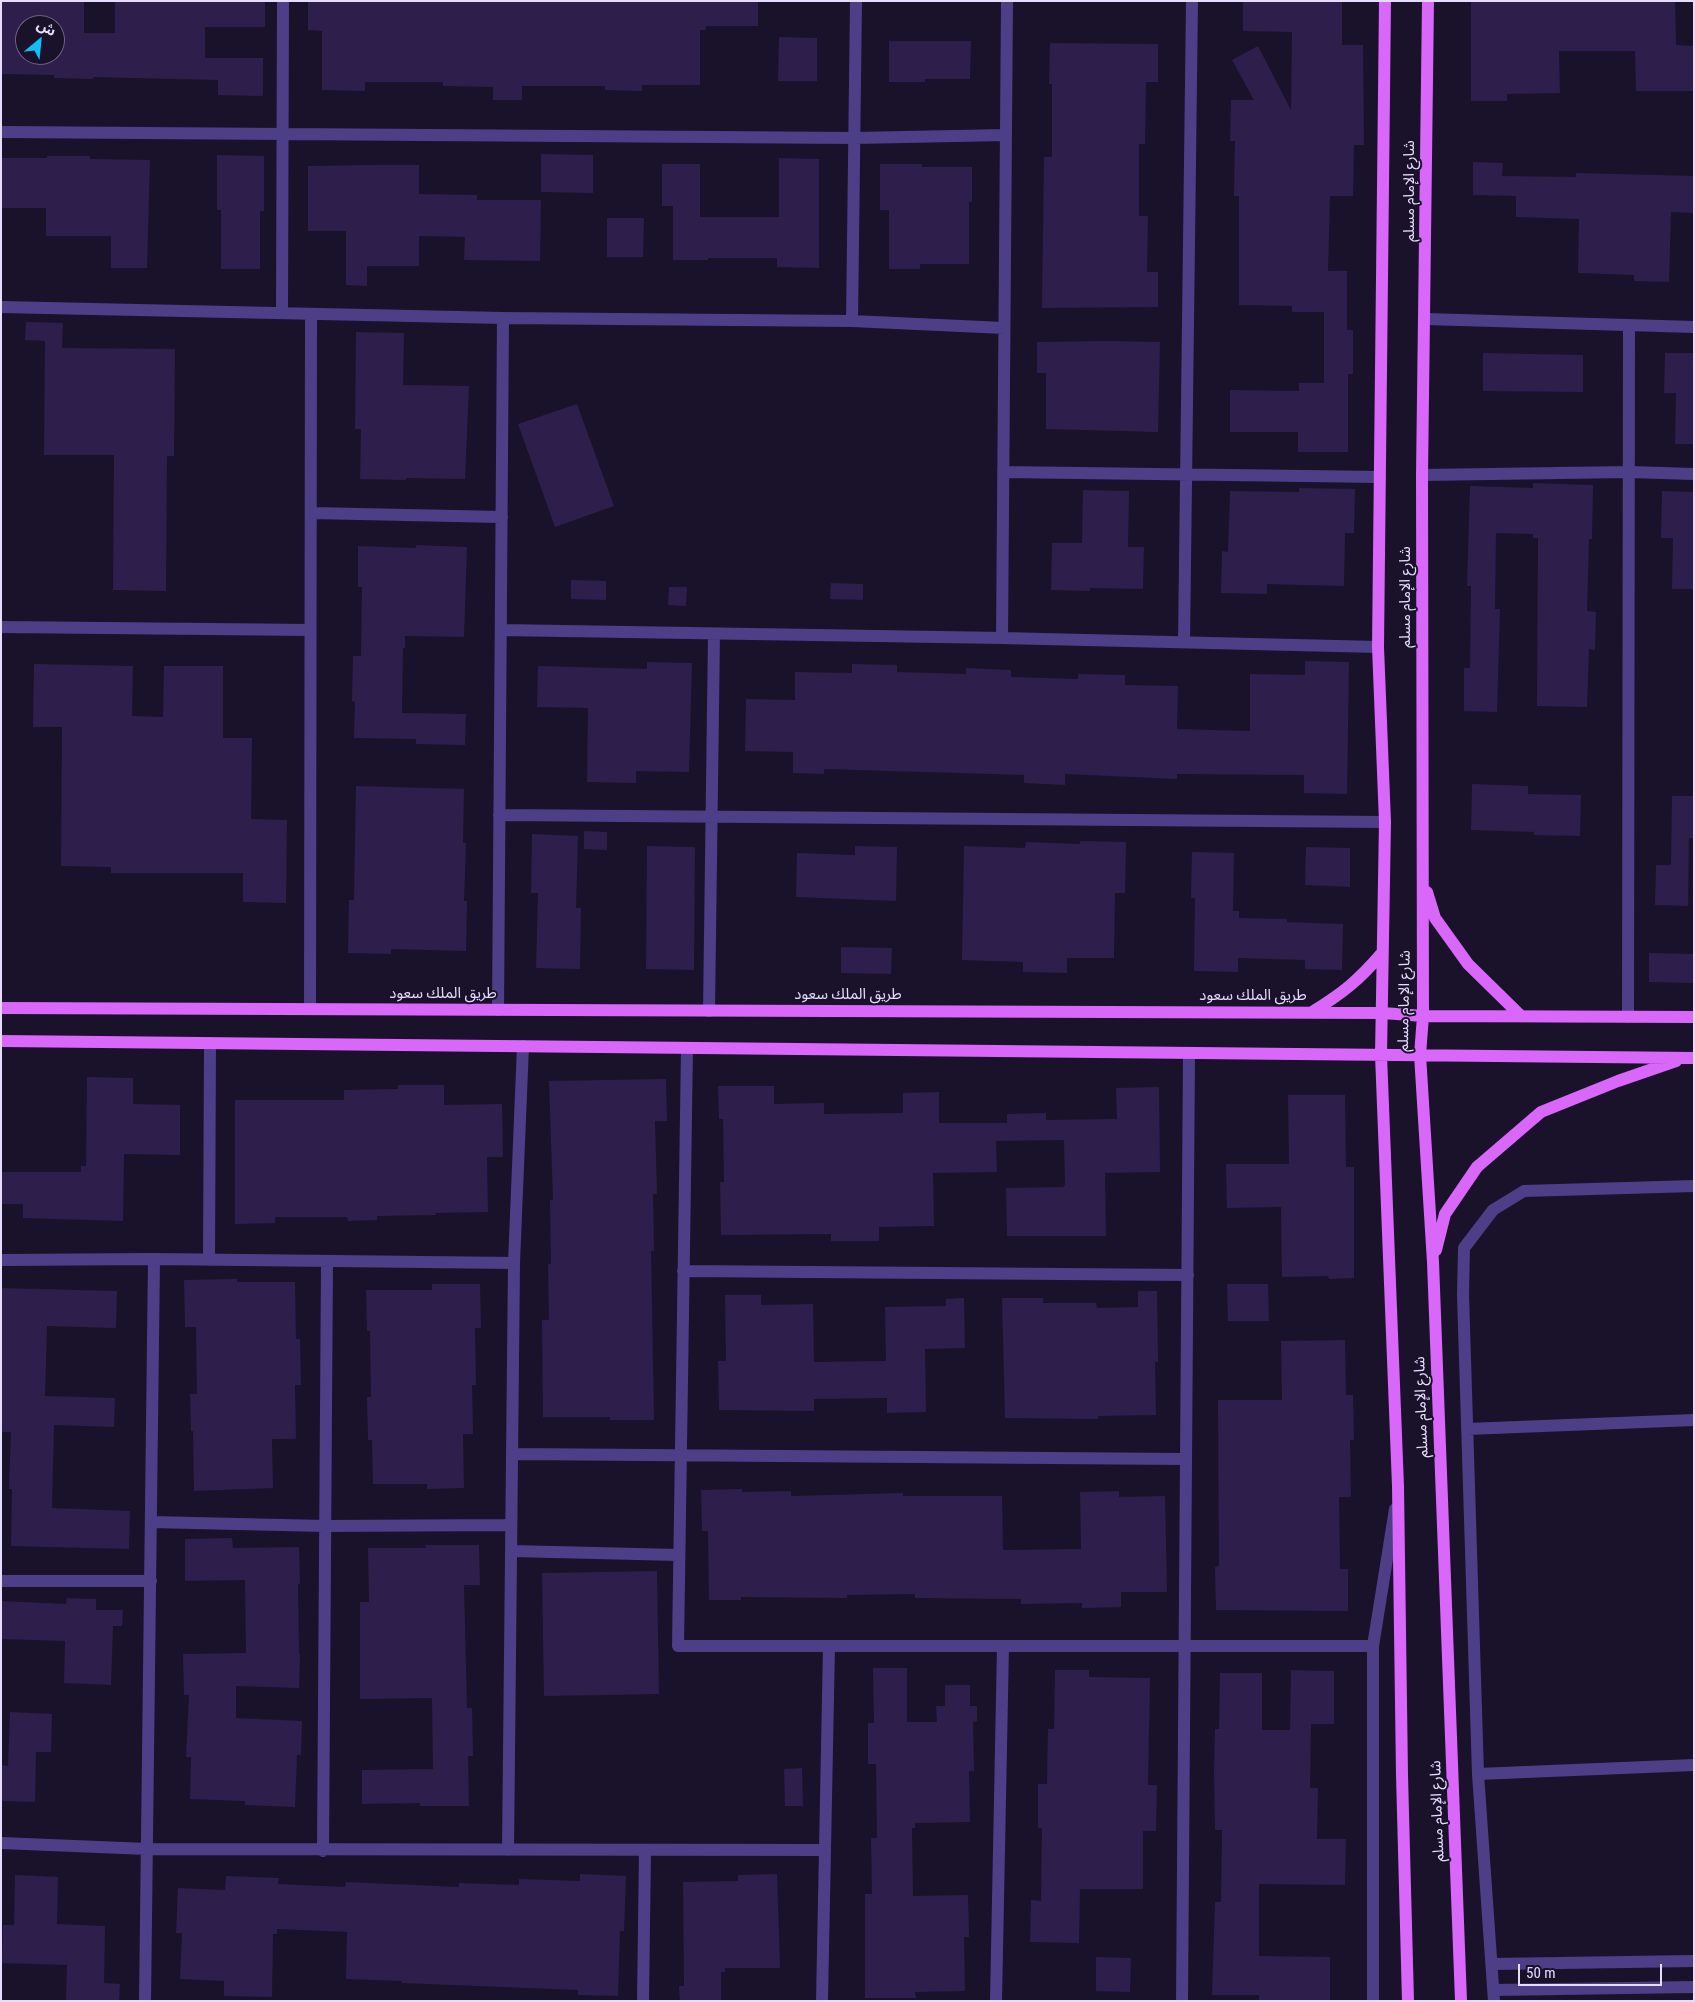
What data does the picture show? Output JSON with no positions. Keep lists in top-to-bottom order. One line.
{"streets":{"main road":["شارع الإمام مسلم","طريق الملك سعود"]},"crossings":[["شارع الإمام مسلم","طريق الملك سعود"]],"scale_bar":"50 m","north":"top right"}
